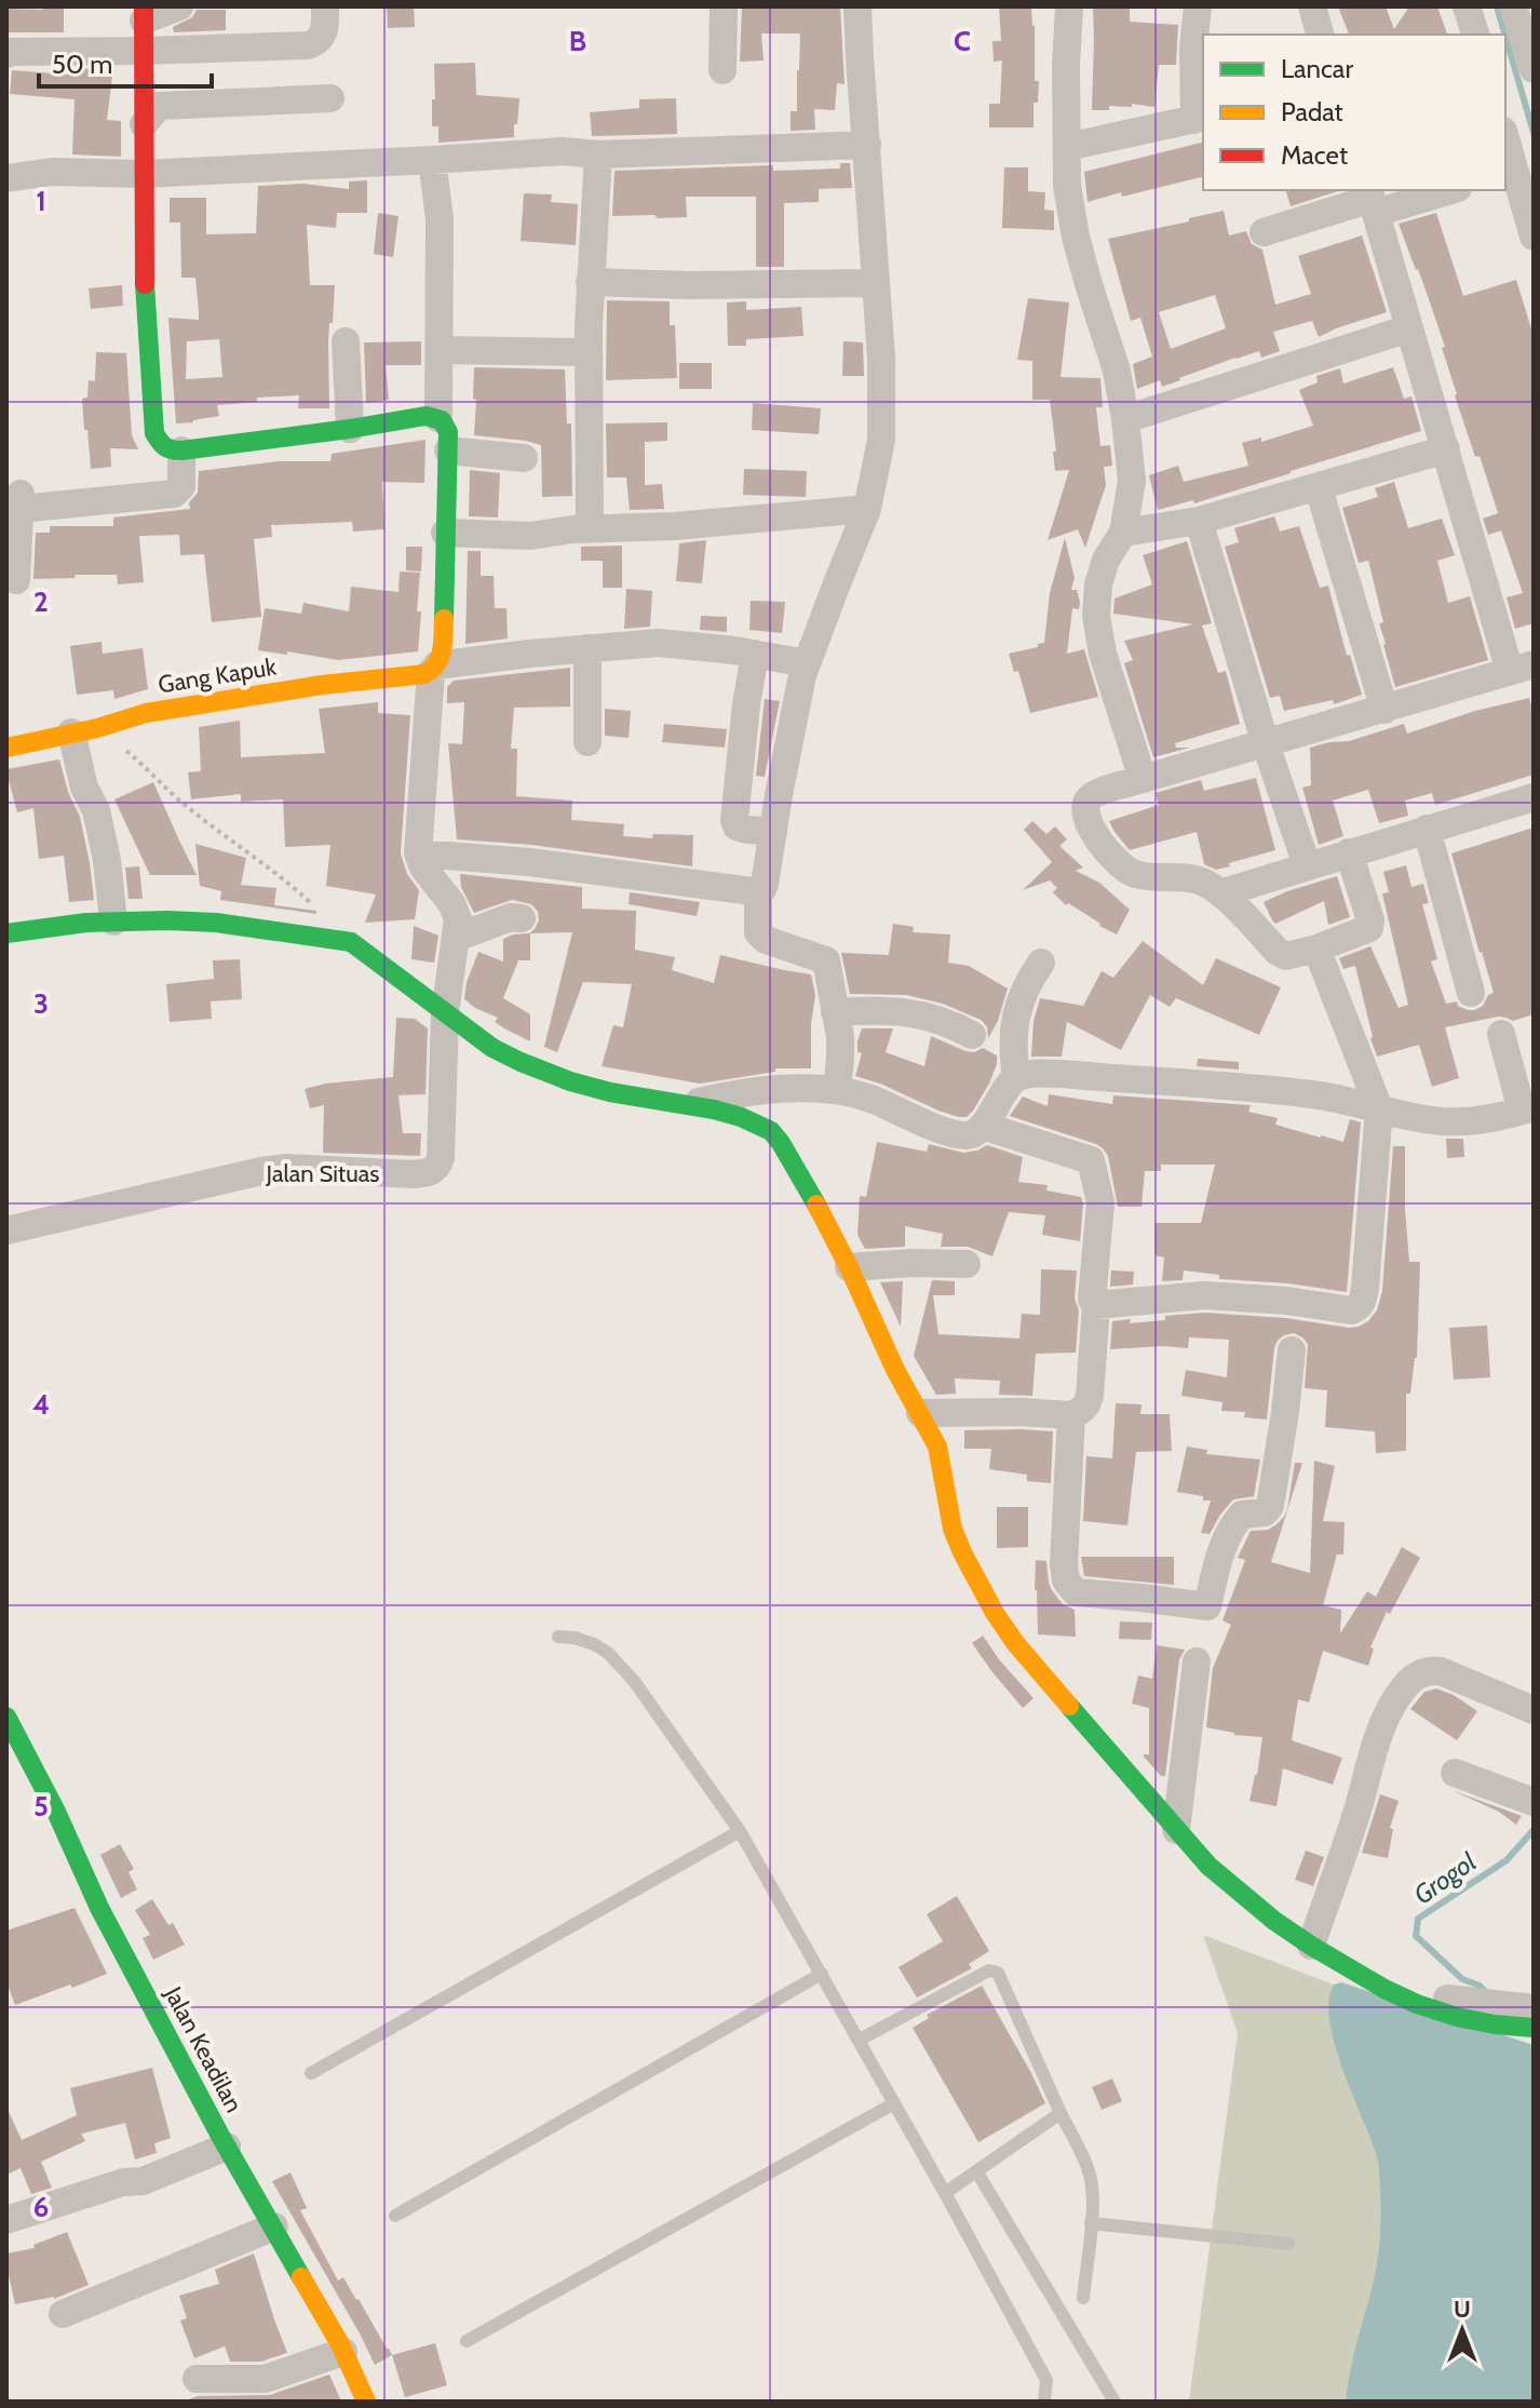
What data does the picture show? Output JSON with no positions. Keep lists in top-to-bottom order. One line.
{"streets":{"street":["Gang Kapuk","Jalan Situas","Jalan Keadilan"]},"water":["Grogol"],"legend":["Lancar","Padat","Macet"],"scale_bar":"50 m","north":"top","grid":{"columns":["B","C"],"rows":["1","2","3","4","5","6"]}}
